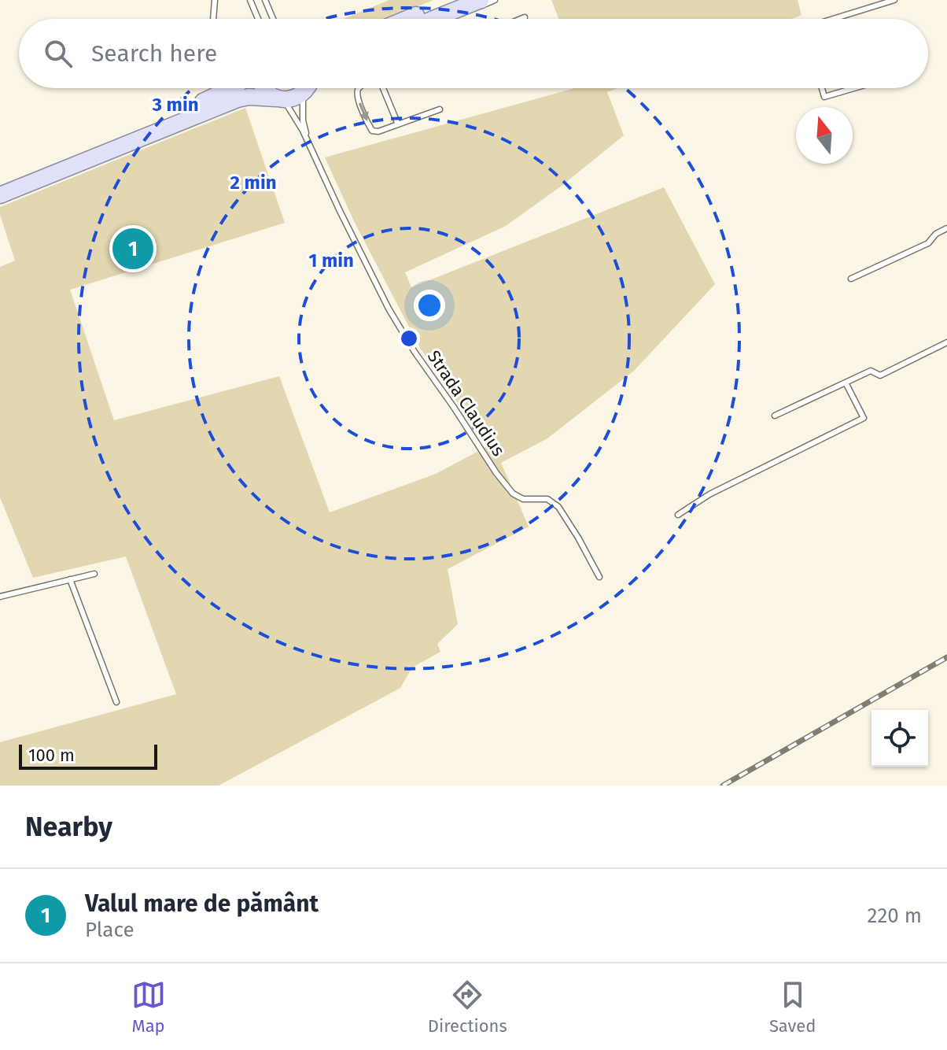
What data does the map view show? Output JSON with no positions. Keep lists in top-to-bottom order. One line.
{"streets":{"lane":["Strada Claudius"]},"scale_bar":"100 m","north":"top","page":{"search":"Search here","pins":"1","scale":"100 m","heading":"Nearby","list":[{"mark":"1","name":"Valul mare de pământ","note":"Place","value":"220 m"}],"nav":["Map","Directions","Saved"]},"rings":["3 min","2 min","1 min"]}
